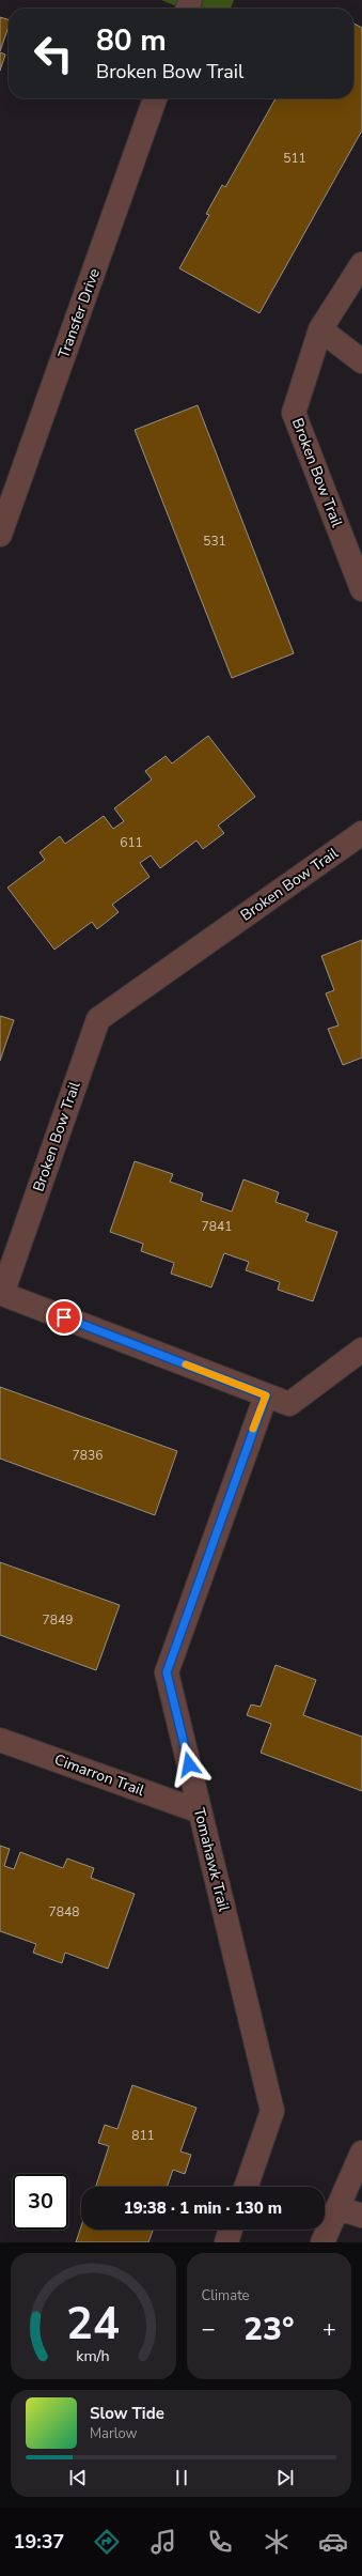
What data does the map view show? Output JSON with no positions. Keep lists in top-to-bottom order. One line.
{"streets":{"street":["Transfer Drive","Broken Bow Trail","Cimarron Trail","Tomahawk Trail"]},"crossings":[["Broken Bow Trail","Tomahawk Trail"],["Cimarron Trail","Tomahawk Trail"]],"house_numbers":["511","531","611","7841","7836","7849","7848","811"],"page":{"turn":["80 m","Broken Bow Trail"],"limit":"30","trip":"19:38 · 1 min · 130 m","tile":"Climate","heat":["−","23°","+"],"song":["Slow Tide","Marlow"],"tabs":"19:37","gauge":["24","km/h"]}}
